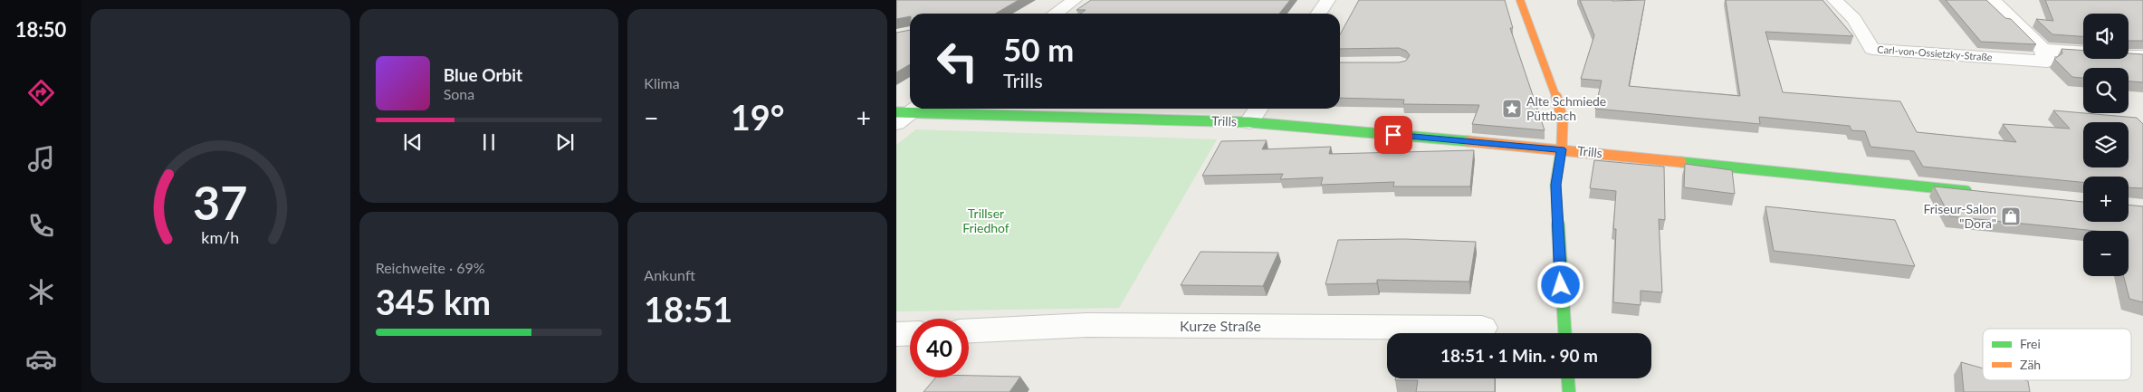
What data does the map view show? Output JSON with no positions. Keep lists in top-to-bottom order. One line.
{"streets":{"street":["Carl-von-Ossietzky-Straße","Trills","Kurze Straße"]},"parks":["Trillser Friedhof"],"places":{"place":["Alte Schmiede Püttbach"],"shop":["Friseur-Salon \"Dora\""]},"legend":["Frei","Zäh"],"page":{"tabs":"18:50","tile":["Klima",["Reichweite · 69%","345 km"],["Ankunft","18:51"]],"map_buttons":["+","−"],"turn":["50 m","Trills"],"song":["Blue Orbit","Sona"],"heat":["−","19°","+"],"limit":"40","trip":"18:51 · 1 Min. · 90 m","gauge":["37","km/h"]}}
